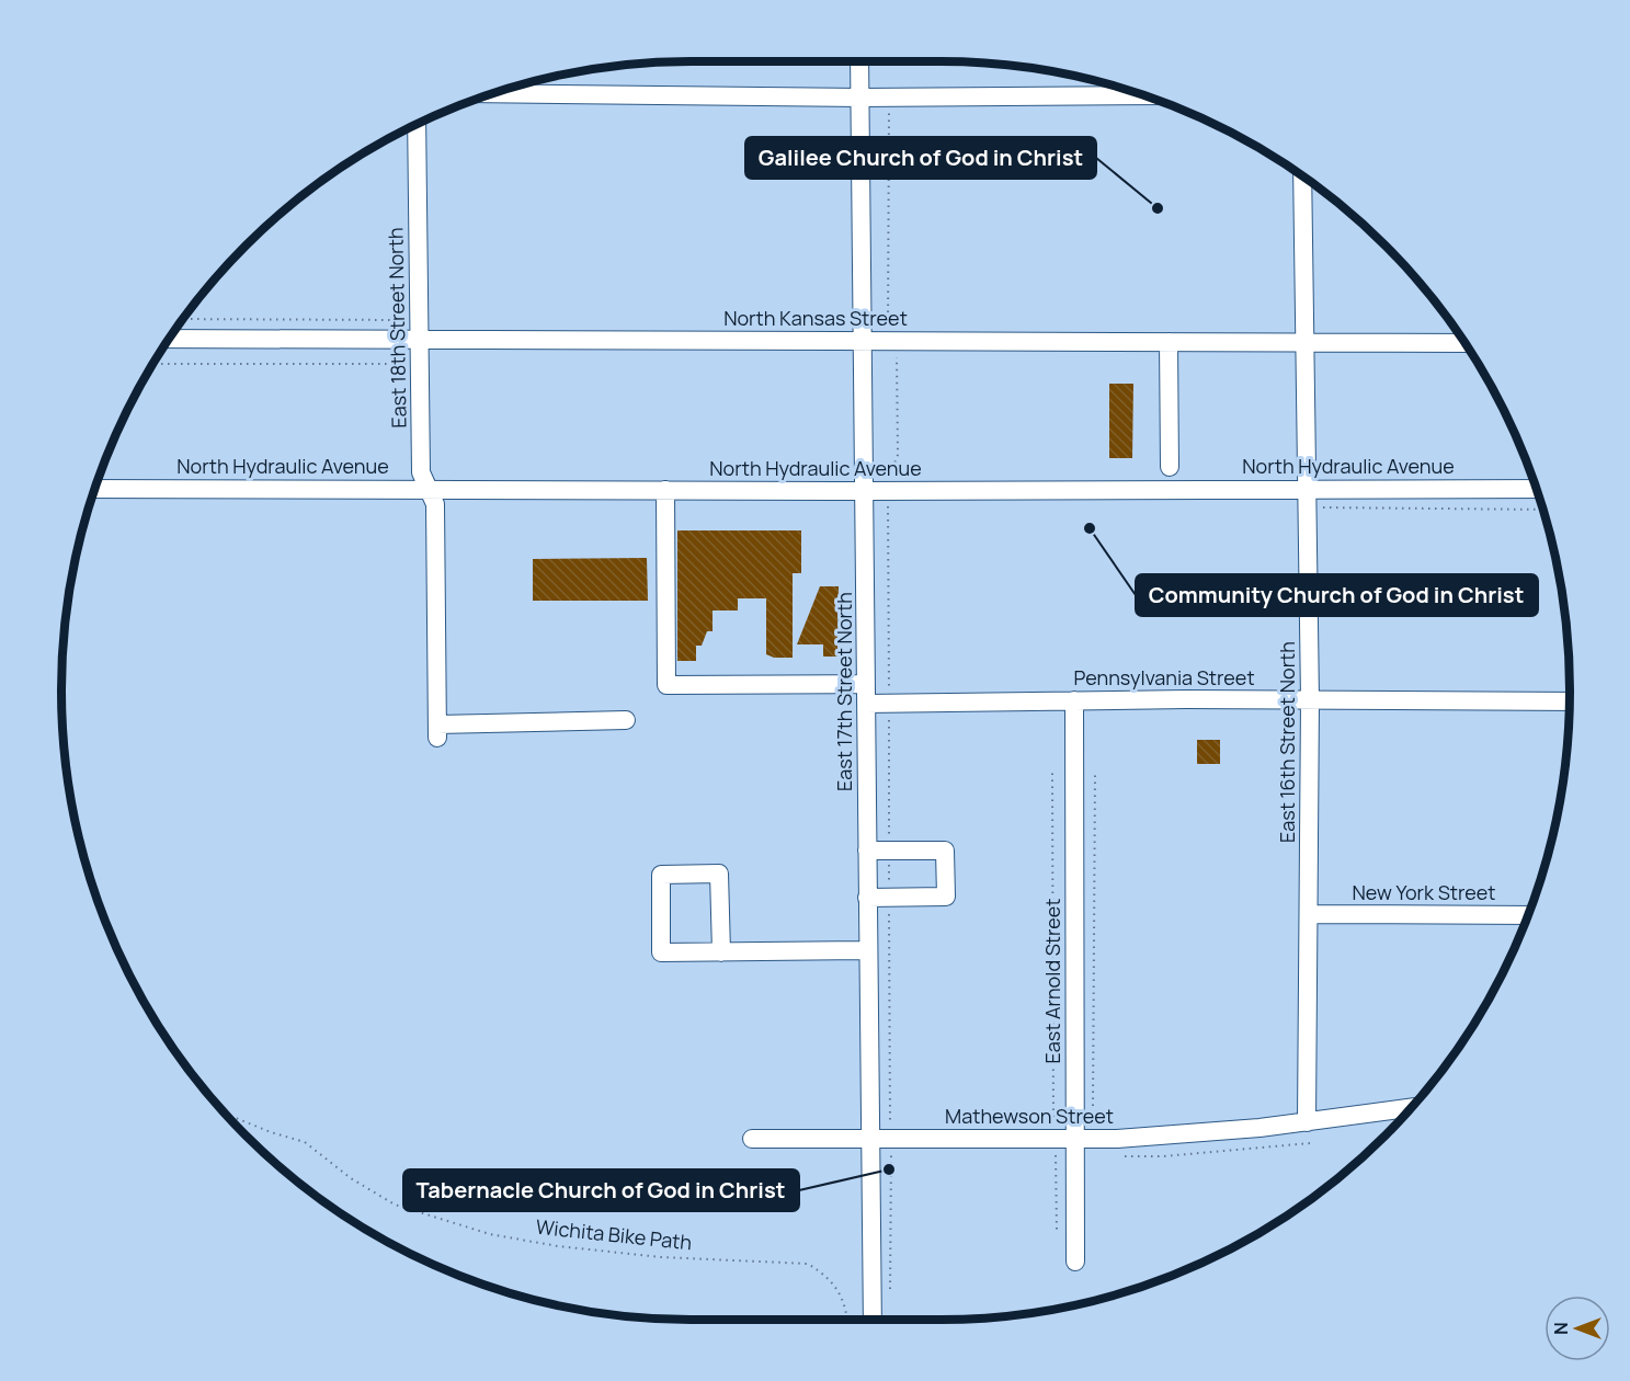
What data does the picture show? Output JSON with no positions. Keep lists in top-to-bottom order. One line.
{"streets":{"street":["North Kansas Street","East 18th Street North","North Hydraulic Avenue","Pennsylvania Street","East 17th Street North","East 16th Street North","New York Street","East Arnold Street","Mathewson Street"],"path":["Wichita Bike Path"]},"crossings":[["North Kansas Street","East 18th Street North"],["North Kansas Street","East 17th Street North"],["North Kansas Street","East 16th Street North"],["East 18th Street North","North Hydraulic Avenue"],["North Hydraulic Avenue","East 17th Street North"],["North Hydraulic Avenue","East 16th Street North"],["Pennsylvania Street","East 17th Street North"],["Pennsylvania Street","East 16th Street North"],["Pennsylvania Street","East Arnold Street"],["East 17th Street North","Mathewson Street"],["East 16th Street North","New York Street"],["East 16th Street North","Mathewson Street"],["East Arnold Street","Mathewson Street"]],"places":["Galilee Church of God in Christ","Community Church of God in Christ","Tabernacle Church of God in Christ"],"north":"left"}
